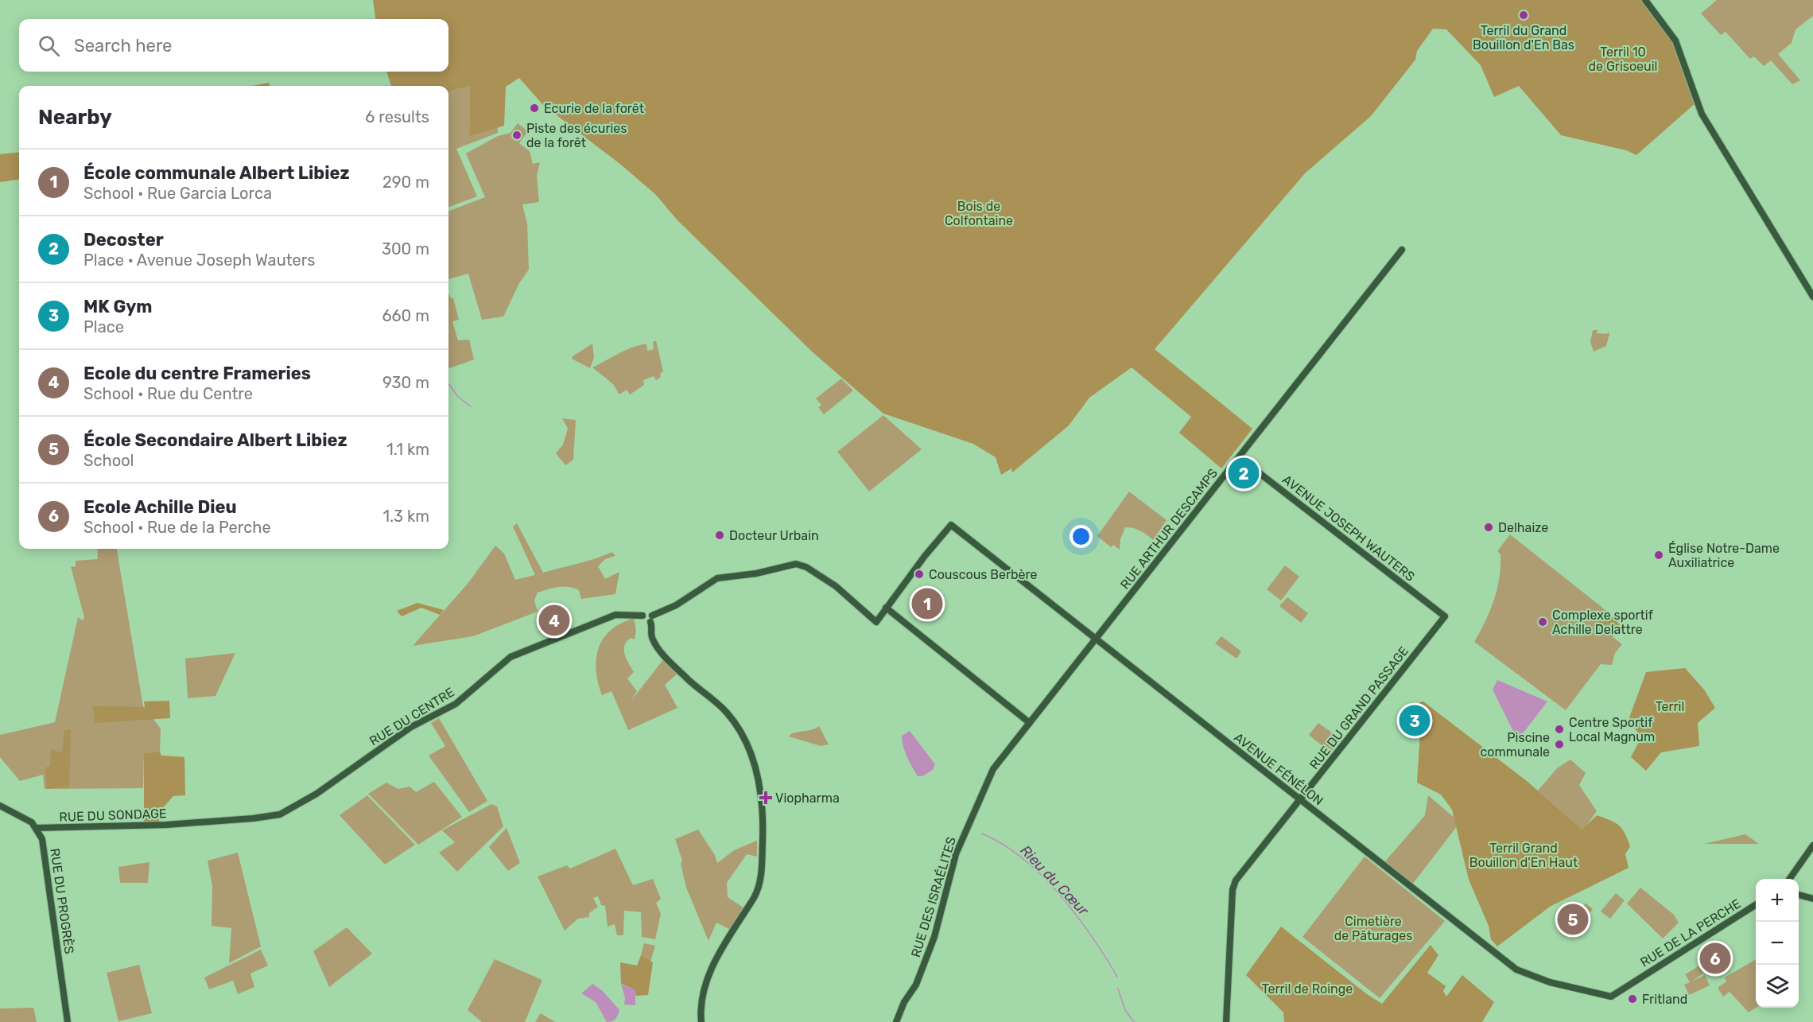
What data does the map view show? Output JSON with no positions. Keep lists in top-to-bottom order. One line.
{"streets":{"street":["AVENUE JOSEPH WAUTERS","RUE ARTHUR DESCAMPS","RUE DU GRAND PASSAGE","RUE DU CENTRE","AVENUE FÉNÉLON","RUE DU SONDAGE","RUE DES ISRAÉLITES","RUE DU PROGRÈS","RUE DE LA PERCHE"]},"crossings":[["AVENUE JOSEPH WAUTERS","RUE ARTHUR DESCAMPS"],["AVENUE JOSEPH WAUTERS","RUE DU GRAND PASSAGE"],["RUE ARTHUR DESCAMPS","AVENUE FÉNÉLON"],["RUE ARTHUR DESCAMPS","RUE DES ISRAÉLITES"],["RUE DU GRAND PASSAGE","AVENUE FÉNÉLON"],["RUE DU CENTRE","RUE DU SONDAGE"],["AVENUE FÉNÉLON","RUE DE LA PERCHE"],["RUE DU SONDAGE","RUE DU PROGRÈS"]],"water":["Rieu du Cœur"],"parks":["Terril 10 de Grisoeuil","Bois de Colfontaine","Terril","Terril Grand Bouillon d'En Haut","Cimetière de Pâturages","Terril de Roinge"],"places":{"other":["Terril du Grand Bouillon d'En Bas","Ecurie de la forêt","Piste des écuries de la forêt","Delhaize","Docteur Urbain","Église Notre-Dame Auxiliatrice","Couscous Berbère","Complexe sportif Achille Delattre","Centre Sportif Local Magnum","Piscine communale","Fritland"],"health":["Viopharma"]},"page":{"search":"Search here","heading":["Nearby","6 results"],"list":[{"mark":"1","name":"École communale Albert Libiez","note":"School · Rue Garcia Lorca","value":"290 m"},{"mark":"2","name":"Decoster","note":"Place · Avenue Joseph Wauters","value":"300 m"},{"mark":"3","name":"MK Gym","note":"Place","value":"660 m"},{"mark":"4","name":"Ecole du centre Frameries","note":"School · Rue du Centre","value":"930 m"},{"mark":"5","name":"École Secondaire Albert Libiez","note":"School","value":"1.1 km"},{"mark":"6","name":"Ecole Achille Dieu","note":"School · Rue de la Perche","value":"1.3 km"}],"pins":["2","1","4","3","5","6"],"map_buttons":["+","−"]}}
